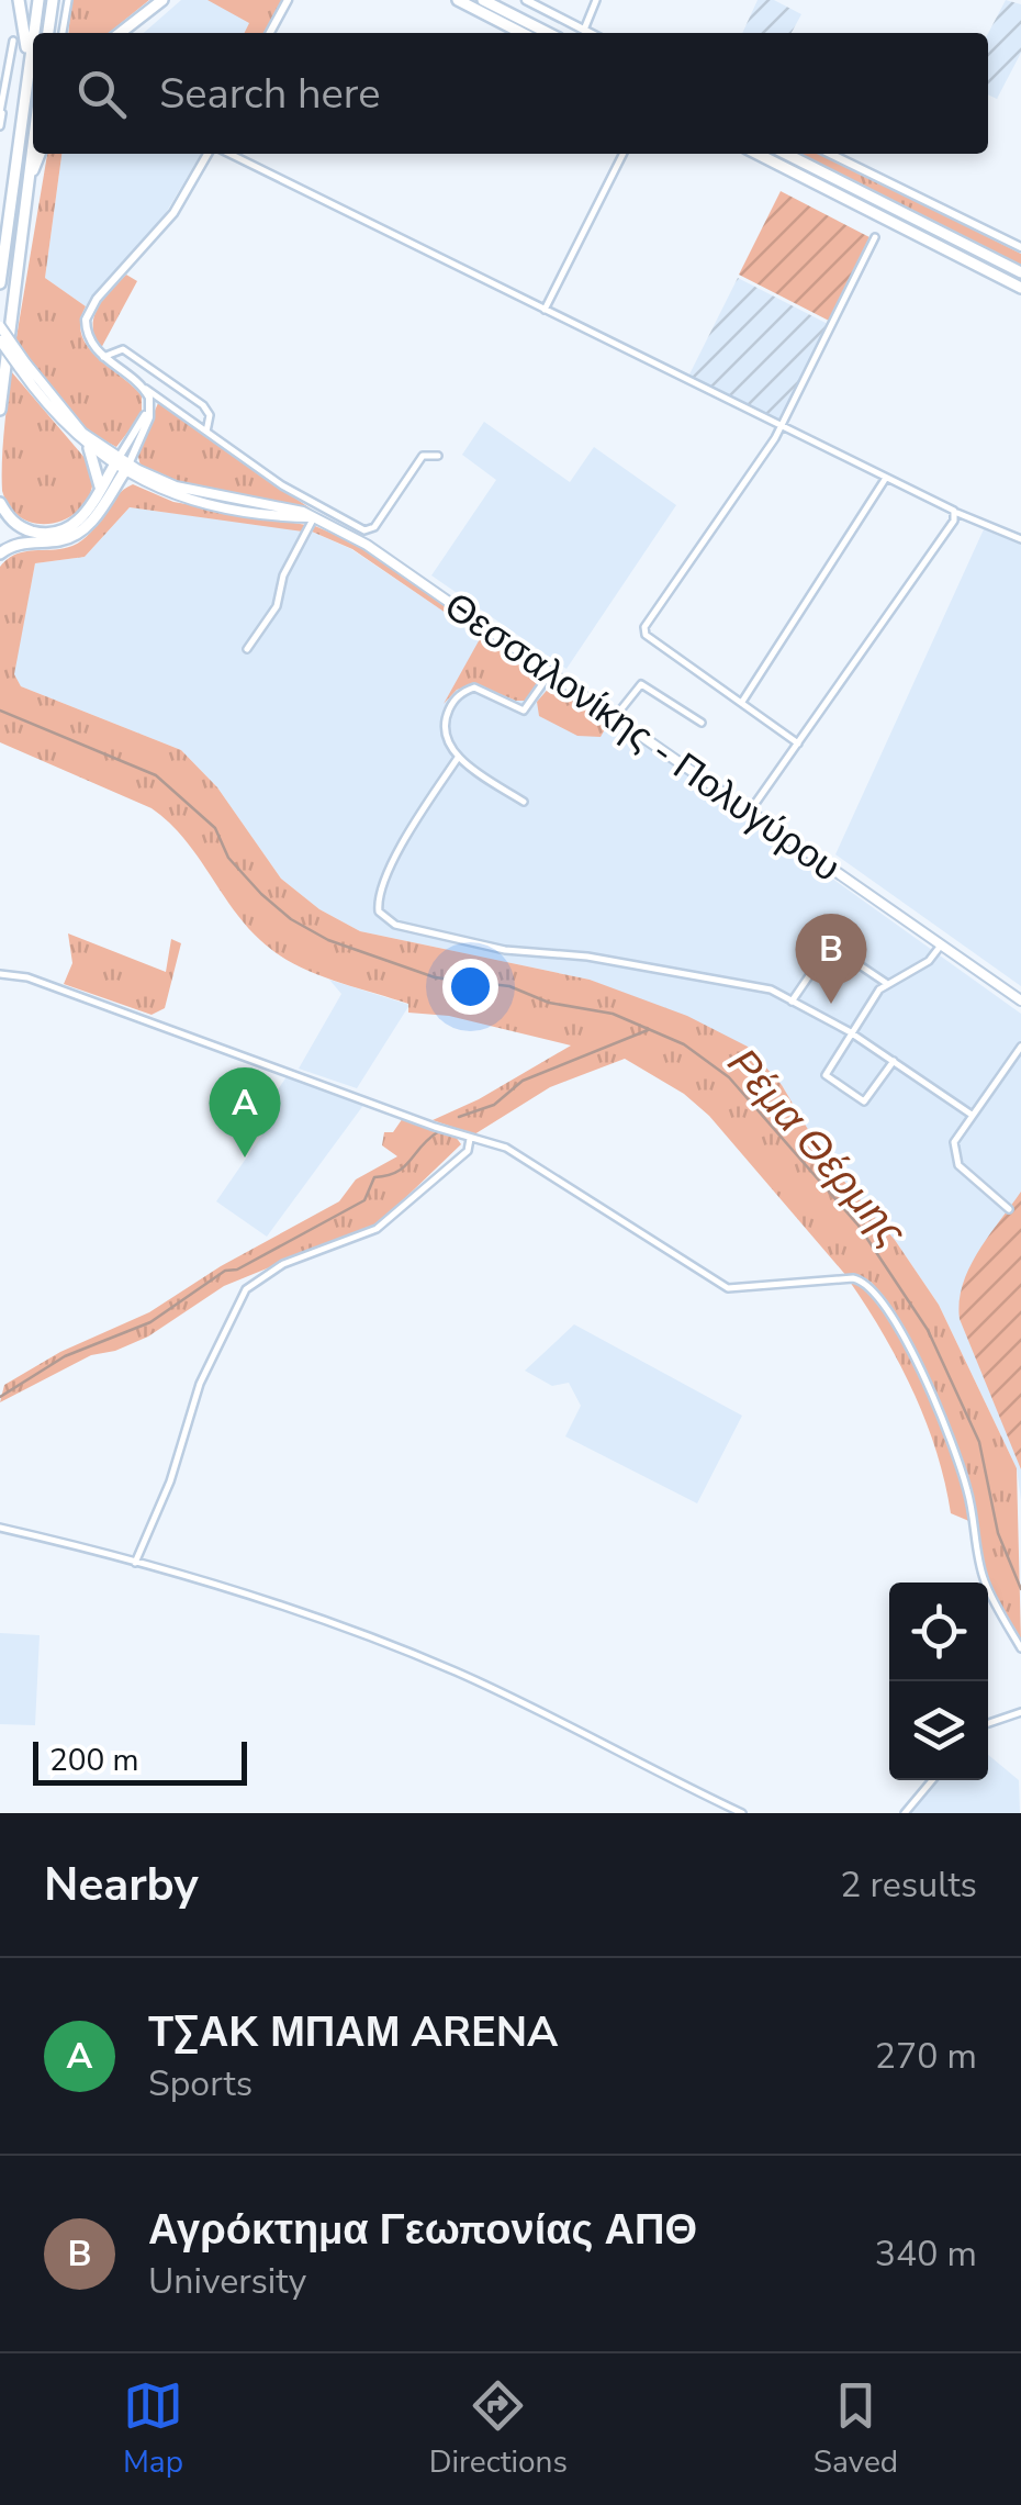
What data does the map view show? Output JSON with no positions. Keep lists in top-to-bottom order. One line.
{"streets":{"main road":["Θεσσαλονίκης - Πολυγύρου"]},"water":["Ρέμα Θέρμης"],"scale_bar":"200 m","page":{"search":"Search here","pins":["B","A"],"scale":"200 m","heading":["Nearby","2 results"],"list":[{"mark":"A","name":"ΤΣΑΚ ΜΠΑΜ ARENA","note":"Sports","value":"270 m"},{"mark":"B","name":"Αγρόκτημα Γεωπονίας ΑΠΘ","note":"University","value":"340 m"}],"nav":["Map","Directions","Saved"]}}
